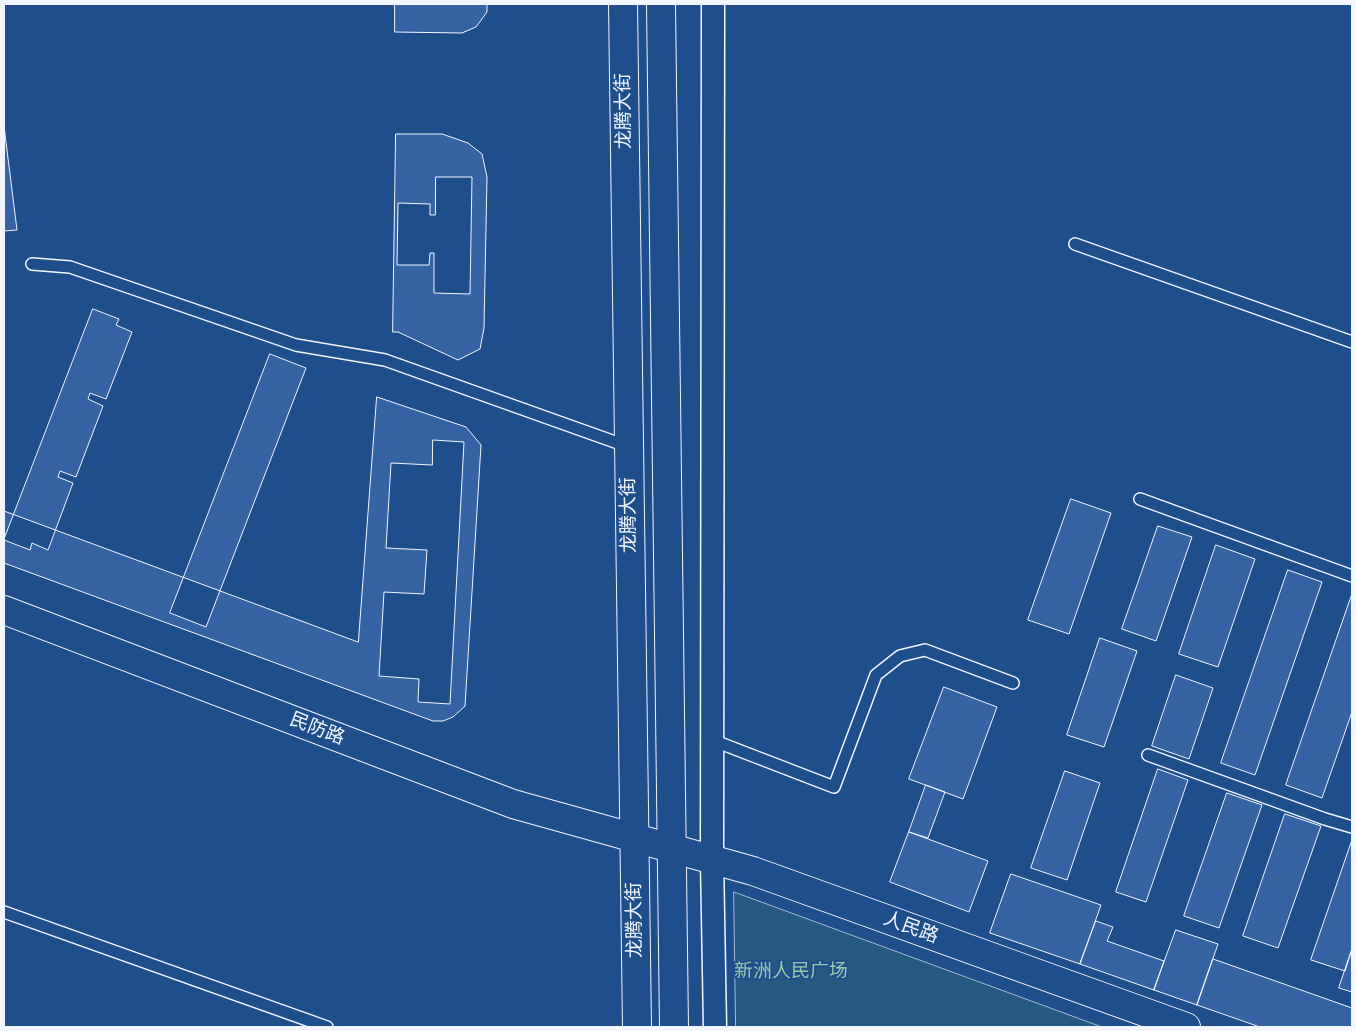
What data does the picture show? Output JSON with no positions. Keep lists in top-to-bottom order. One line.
{"streets":{"main road":["龙腾大街","民防路","人民路"]},"crossings":[["龙腾大街","民防路"],["龙腾大街","人民路"],["民防路","人民路"]],"parks":["新洲人民广场"]}
